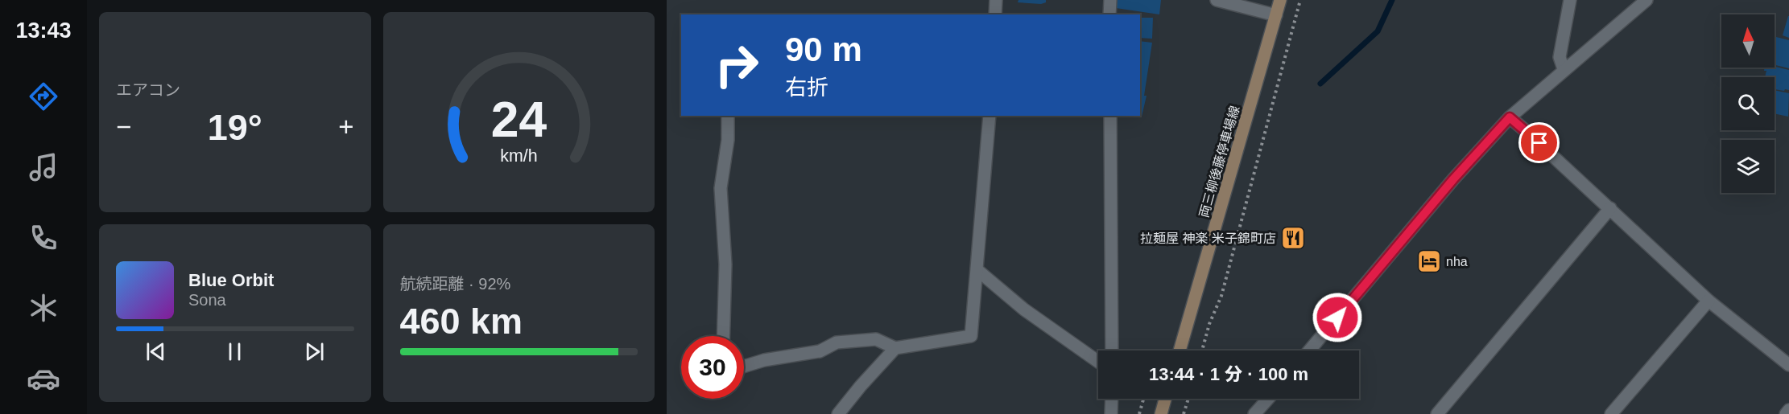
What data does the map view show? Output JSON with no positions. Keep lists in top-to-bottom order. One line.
{"streets":{"main road":["両三柳後藤停車場線"]},"places":{"restaurant":["拉麺屋 神楽 米子錦町店"],"hotel":["nha"]},"north":"top","page":{"tabs":"13:43","tile":["エアコン",["航続距離 · 92%","460 km"]],"turn":["90 m","右折"],"heat":["−","19°","+"],"song":["Blue Orbit","Sona"],"limit":"30","trip":"13:44 · 1 分 · 100 m","gauge":["24","km/h"]}}
